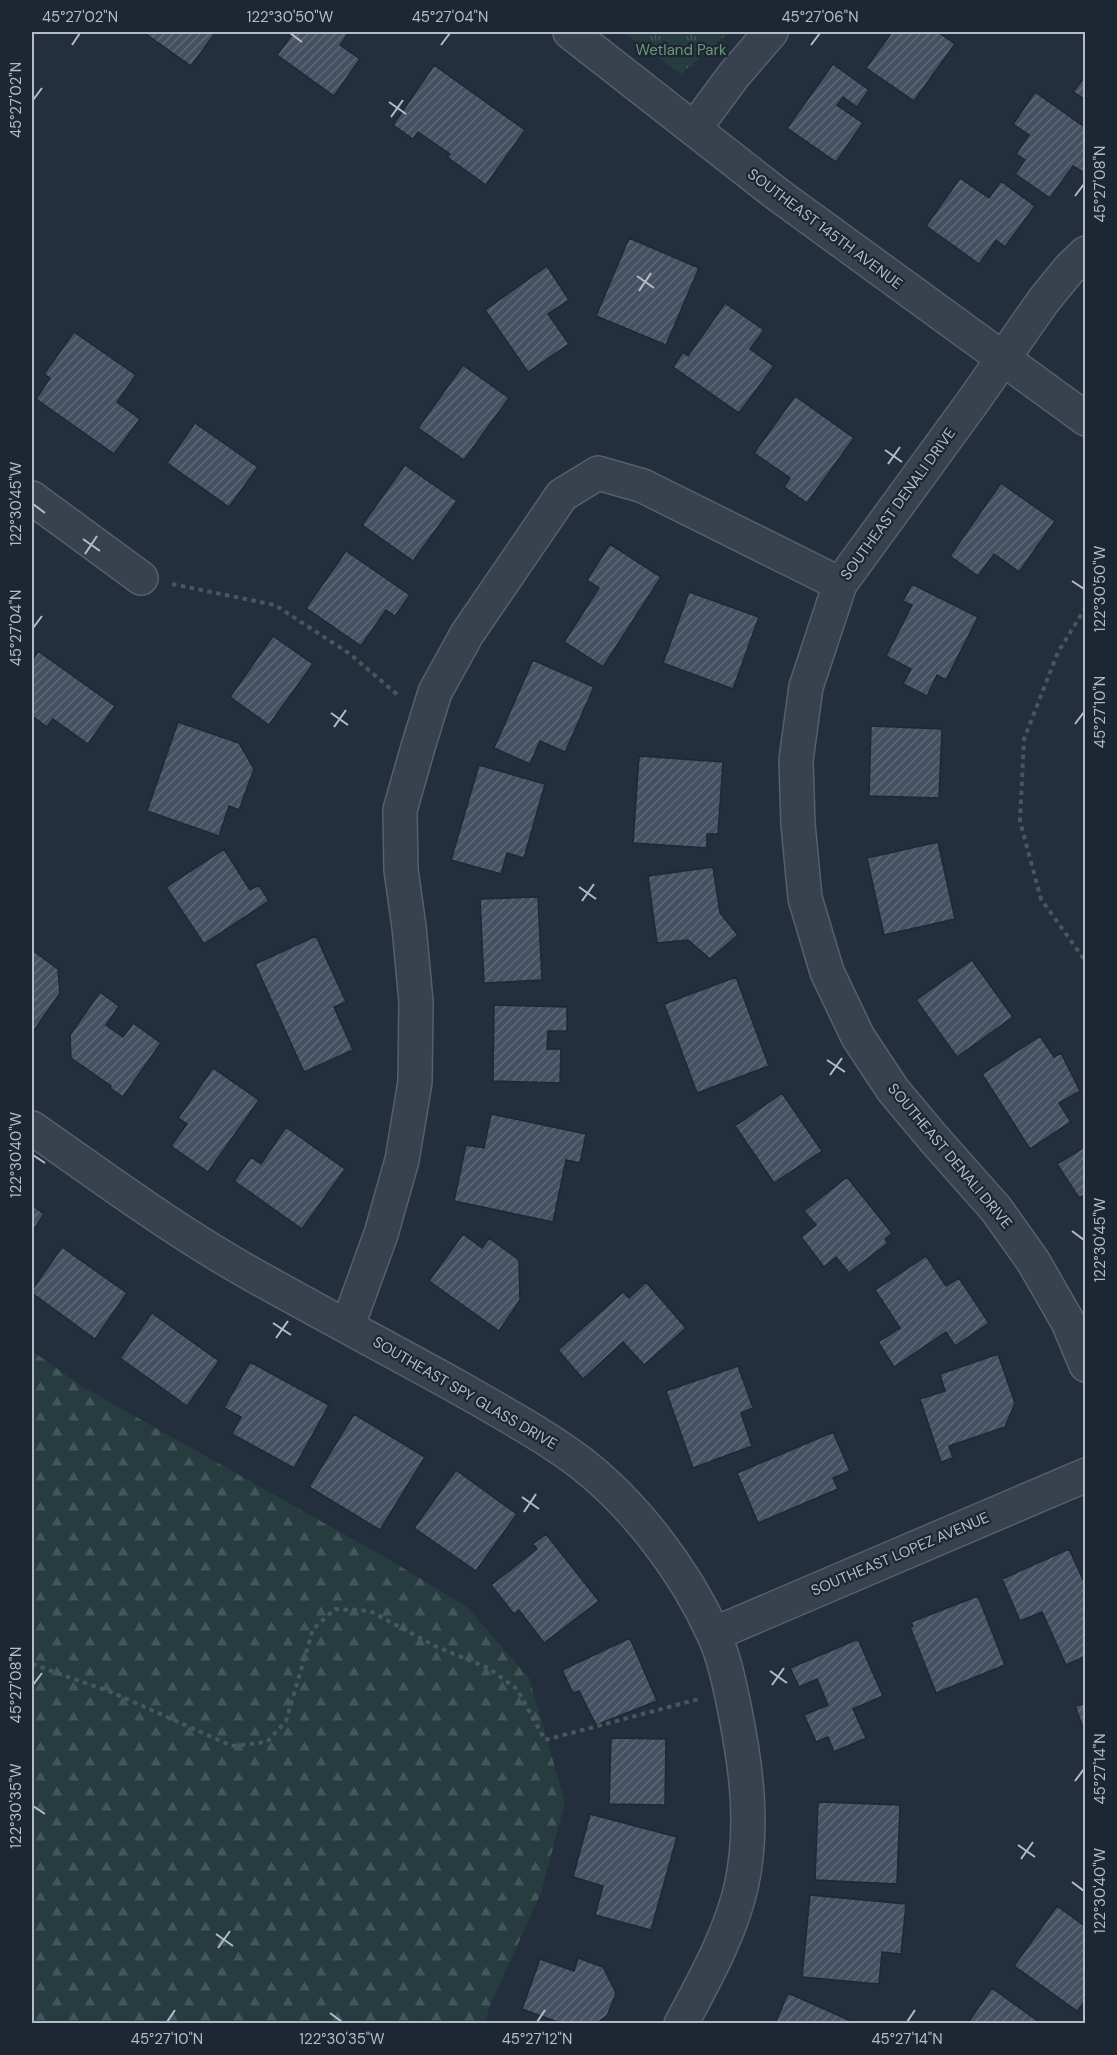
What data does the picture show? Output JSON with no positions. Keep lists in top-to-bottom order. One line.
{"streets":{"street":["SOUTHEAST 145TH AVENUE","SOUTHEAST DENALI DRIVE","SOUTHEAST SPY GLASS DRIVE","SOUTHEAST LOPEZ AVENUE"]},"crossings":[["SOUTHEAST 145TH AVENUE","SOUTHEAST DENALI DRIVE"],["SOUTHEAST SPY GLASS DRIVE","SOUTHEAST LOPEZ AVENUE"]],"parks":["Wetland Park"],"coordinates":["45°27'02\"N","122°30'50\"W","45°27'04\"N","45°27'06\"N","45°27'08\"N","122°30'45\"W","45°27'10\"N","122°30'40\"W","45°27'14\"N","122°30'35\"W","45°27'12\"N"]}
